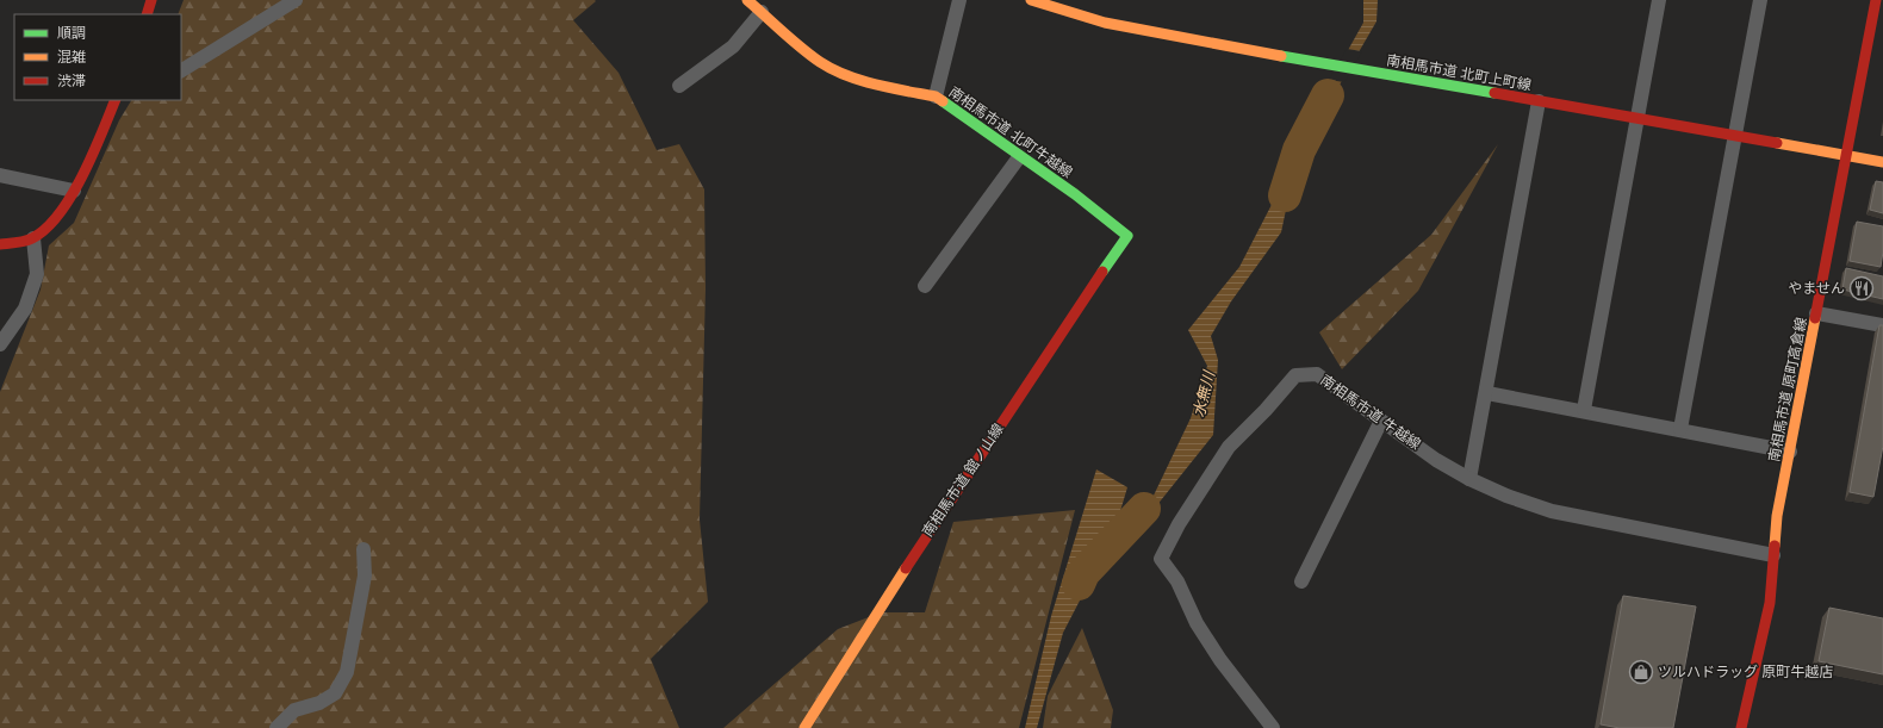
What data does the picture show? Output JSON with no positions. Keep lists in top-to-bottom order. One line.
{"streets":{"street":["南相馬市道 北町上町線","南相馬市道 北町牛越線","南相馬市道 原町高倉線","南相馬市道 牛越線","南相馬市道 舘ノ山線"]},"crossings":[["南相馬市道 北町上町線","南相馬市道 原町高倉線"],["南相馬市道 北町牛越線","南相馬市道 舘ノ山線"],["南相馬市道 原町高倉線","南相馬市道 牛越線"]],"water":["水無川"],"places":{"restaurant":["やません"],"shop":["ツルハドラッグ 原町牛越店"]},"legend":["順調","混雑","渋滞"]}
